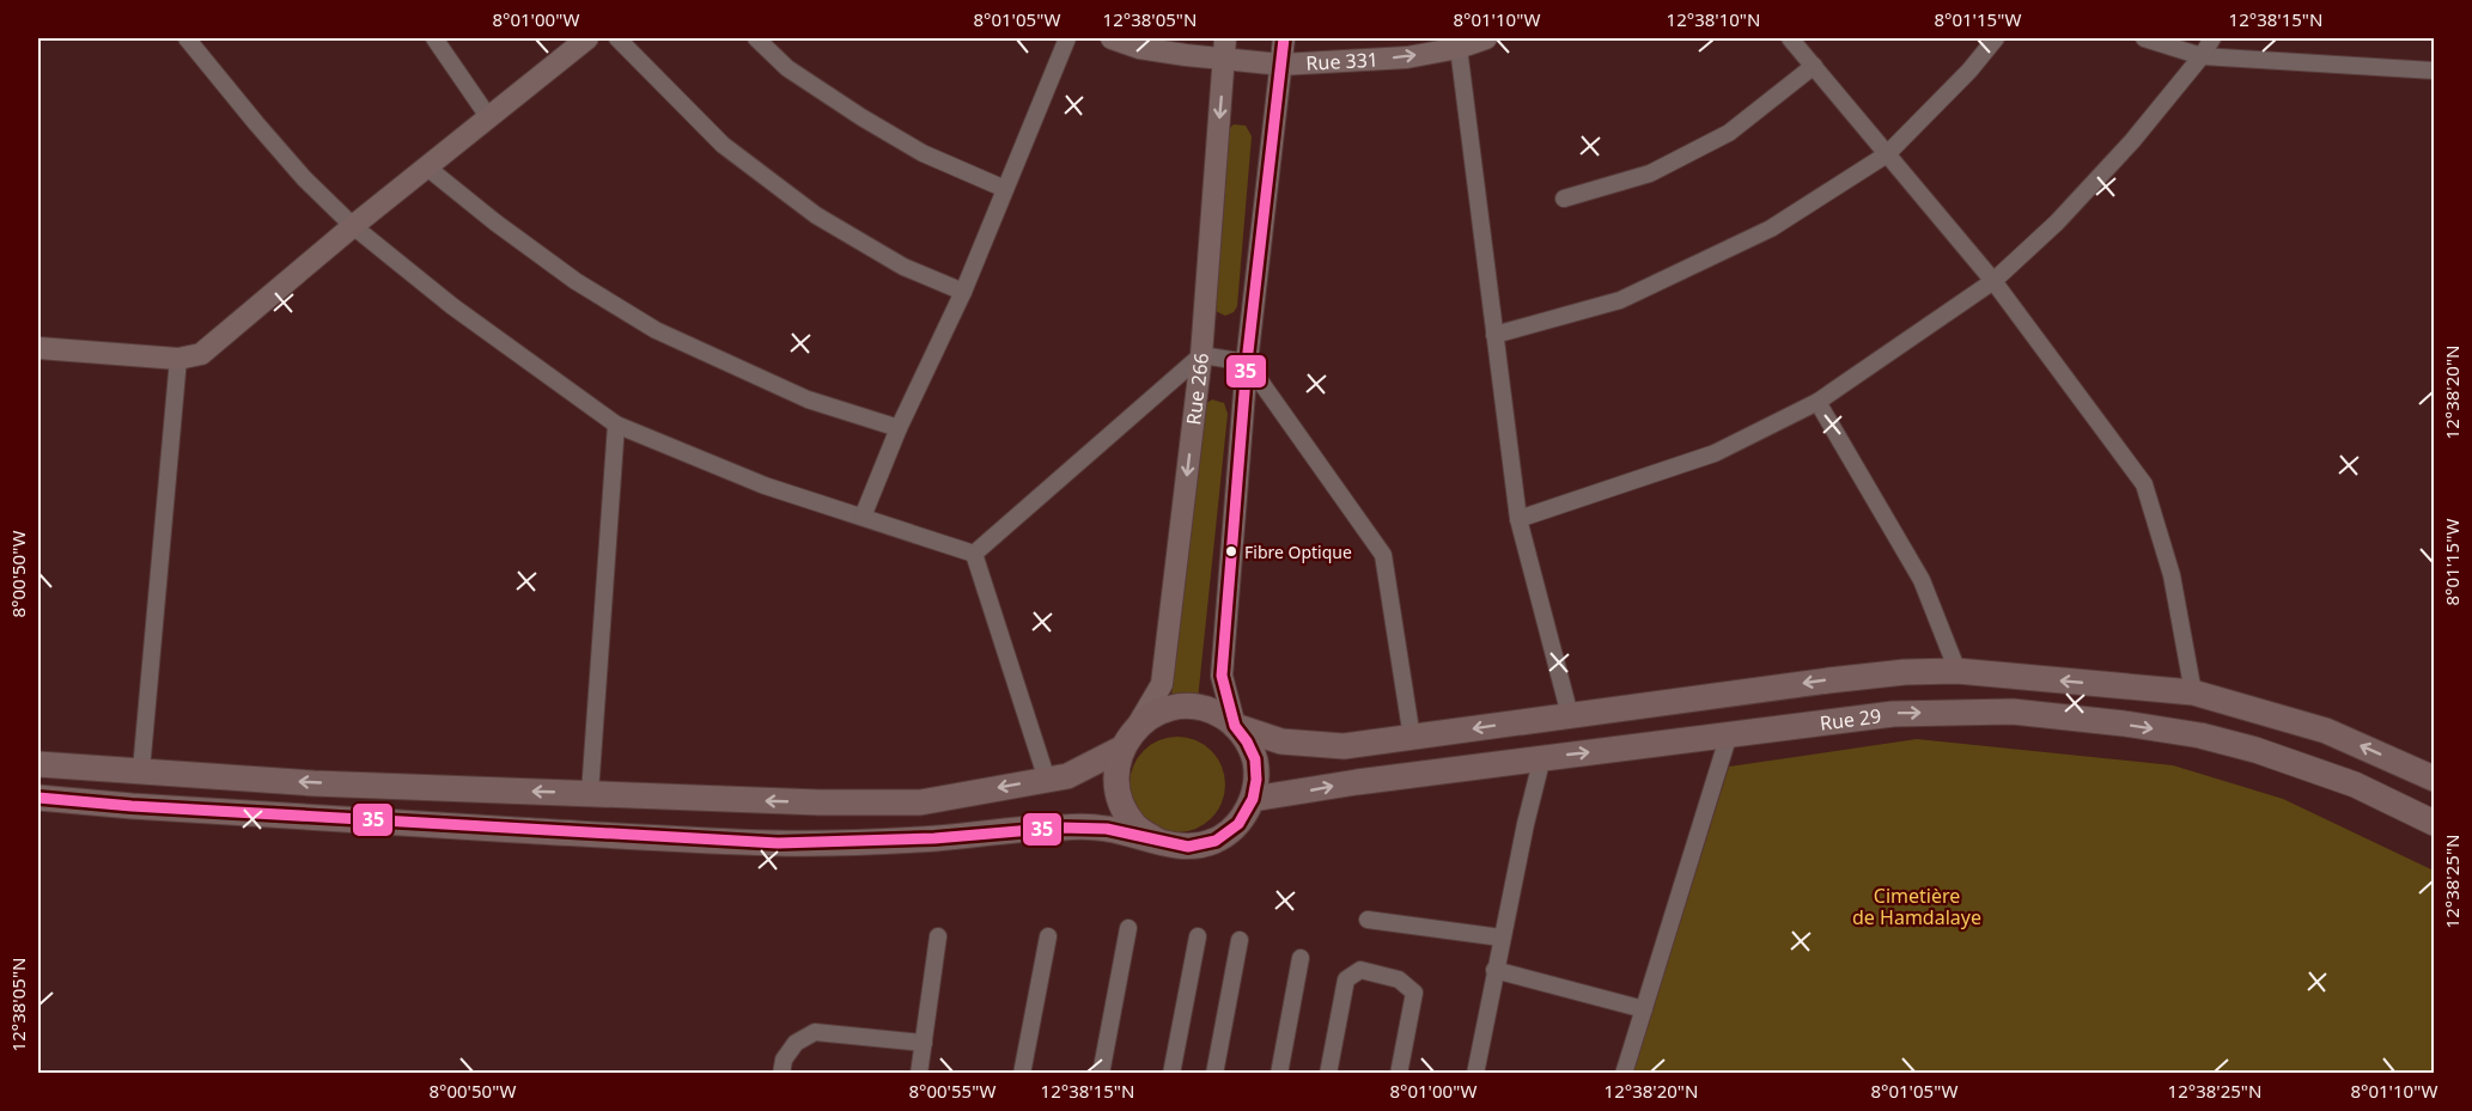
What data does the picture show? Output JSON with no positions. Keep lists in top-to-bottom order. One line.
{"streets":{"main road":["Rue 331","Rue 266","Rue 29"]},"crossings":[["Rue 331","Rue 266"],["Rue 266","Rue 29"]],"one_way":["Rue 331"],"parks":["Cimetière de Hamdalaye"],"places":["Fibre Optique"],"lines":["transit line 35"],"coordinates":["8°01'00\"W","8°01'05\"W","12°38'05\"N","8°01'10\"W","12°38'10\"N","8°01'15\"W","12°38'15\"N","12°38'20\"N","8°00'50\"W","12°38'25\"N","8°00'55\"W"]}
